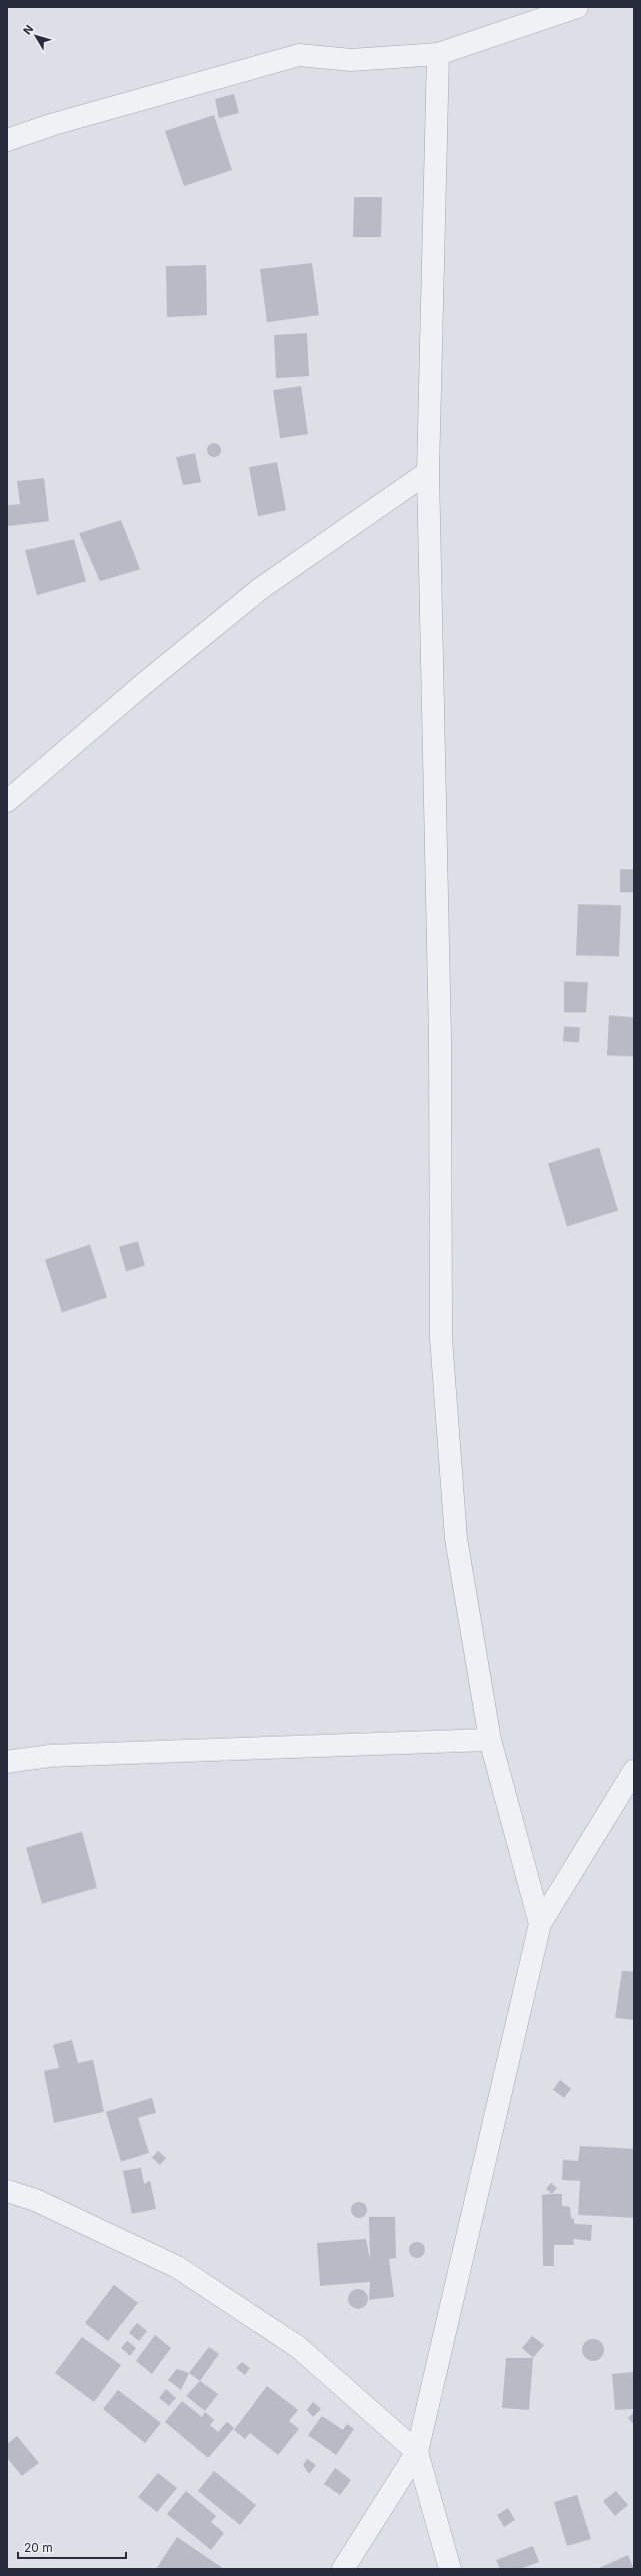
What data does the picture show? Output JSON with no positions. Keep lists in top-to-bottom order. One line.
{"scale_bar":"20 m","north":"top left"}
